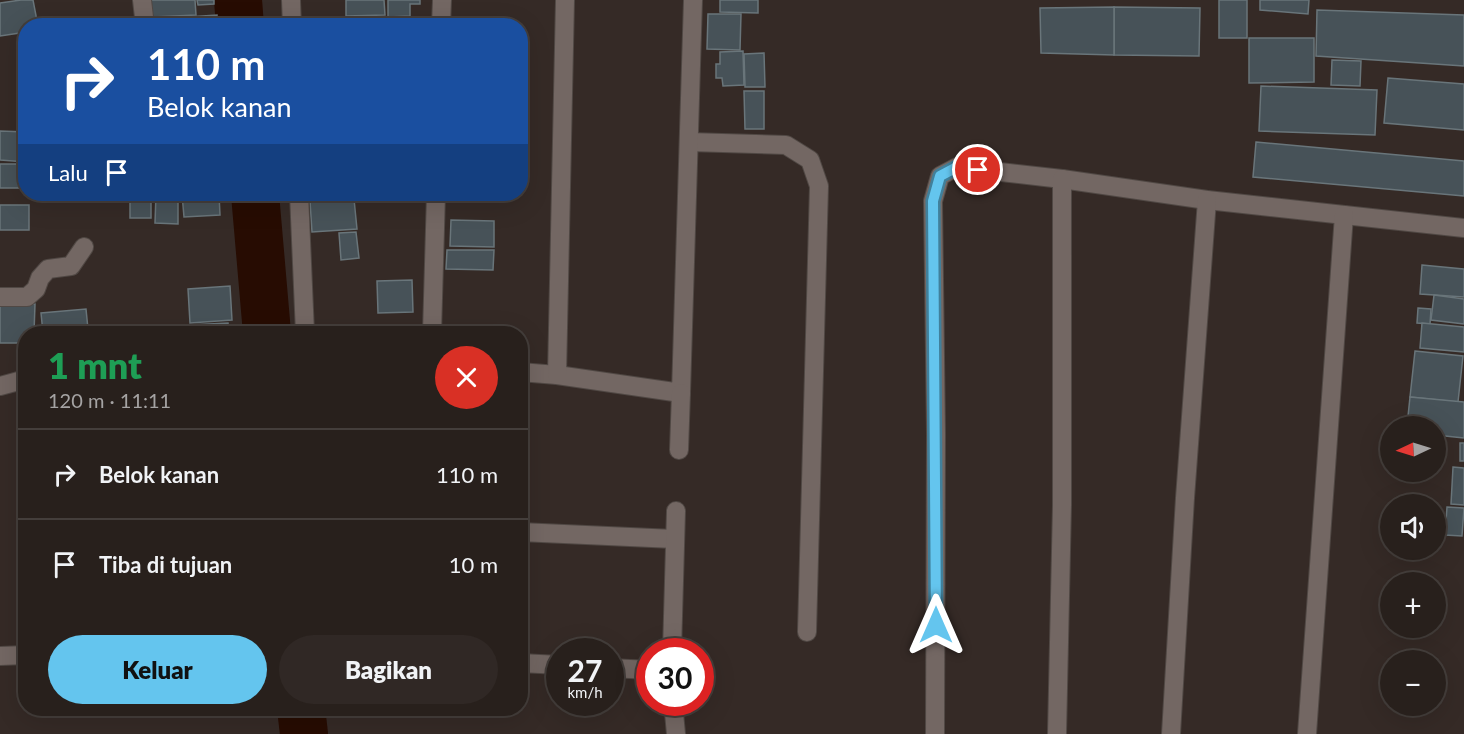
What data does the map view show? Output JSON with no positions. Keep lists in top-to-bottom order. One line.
{"north":"left","page":{"turn":["110 m","Belok kanan"],"then":"Lalu","heading":["1 mnt","120 m · 11:11"],"map_buttons":["+","−"],"list":[{"name":"Belok kanan","value":"110 m"},{"name":"Tiba di tujuan","value":"10 m"}],"buttons":["Keluar","Bagikan"],"speed":"27 km/h","limit":"30"}}
